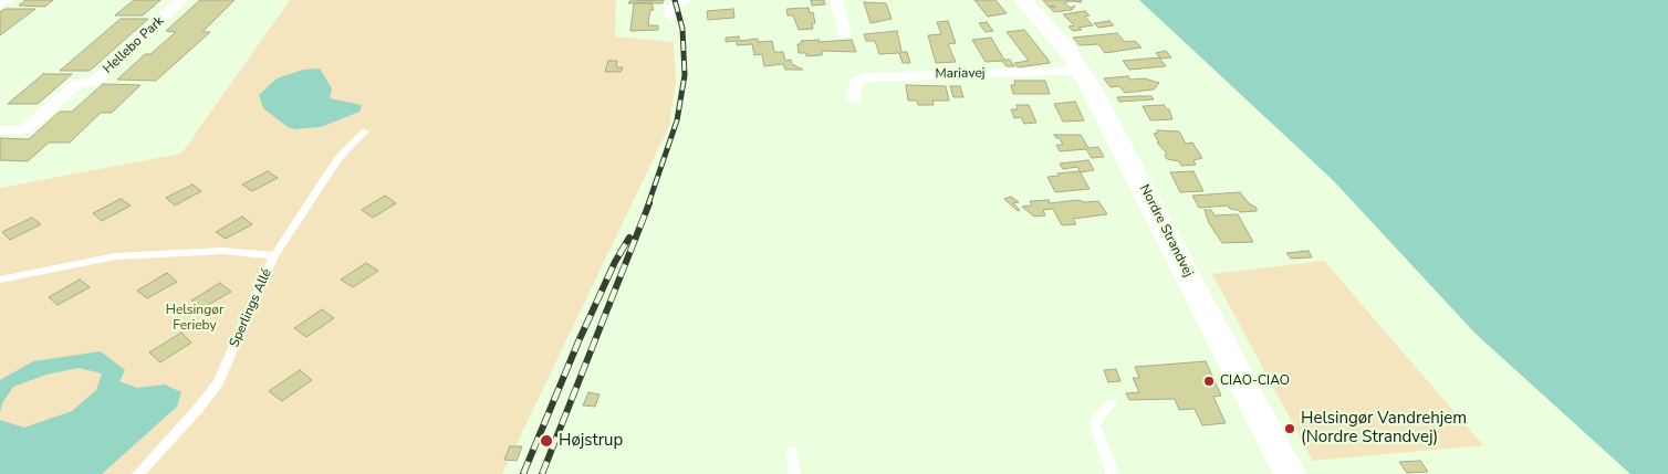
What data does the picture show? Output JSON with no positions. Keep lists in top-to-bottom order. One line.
{"streets":{"main road":["Nordre Strandvej"],"street":["Hellebo Park","Mariavej"],"lane":["Sperlings Allé"]},"crossings":[["Mariavej","Nordre Strandvej"]],"parks":["Helsingør Ferieby"],"places":["CIAO-CIAO","Helsingør Vandrehjem (Nordre Strandvej)","Højstrup"]}
